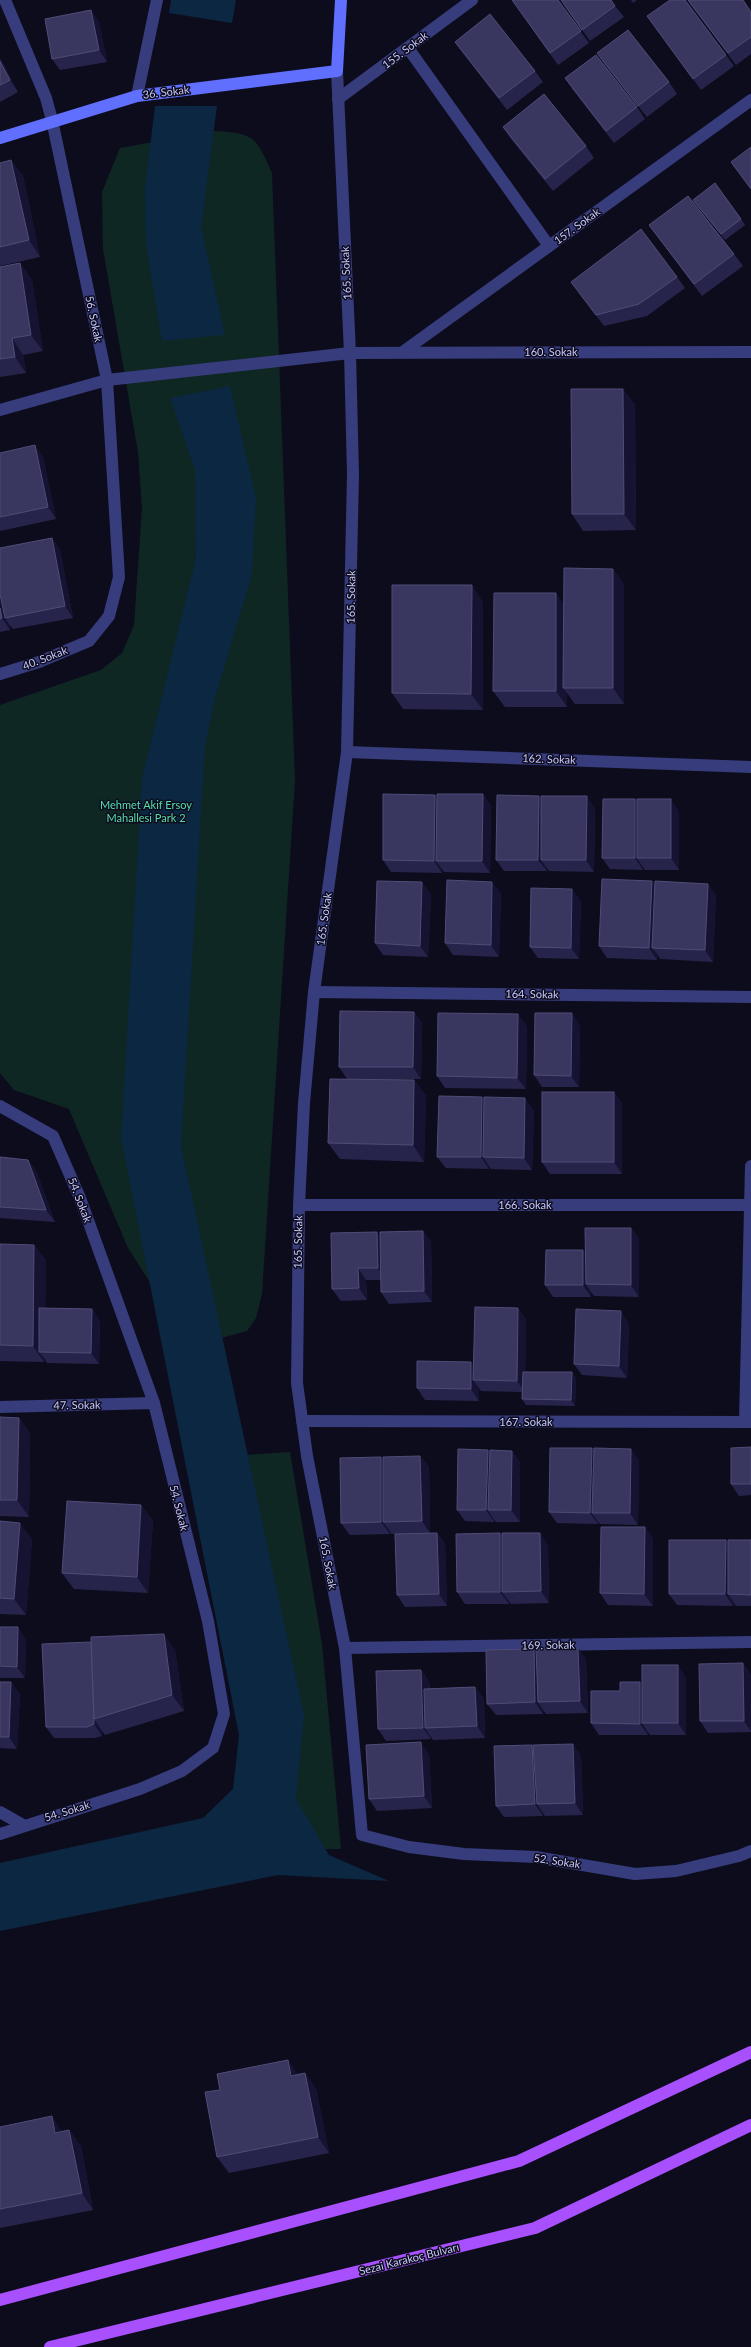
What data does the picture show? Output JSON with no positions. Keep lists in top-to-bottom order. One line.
{"streets":{"main road":["36. Sokak","165. Sokak","Sezai Karakoç Bulvarı"],"street":["155. Sokak","157. Sokak","56. Sokak","160. Sokak","40. Sokak","162. Sokak","164. Sokak","54. Sokak","166. Sokak","47. Sokak","167. Sokak","169. Sokak","52. Sokak"]},"crossings":[["155. Sokak","165. Sokak"],["36. Sokak","165. Sokak"],["36. Sokak","56. Sokak"],["157. Sokak","160. Sokak"],["165. Sokak","160. Sokak"],["165. Sokak","162. Sokak"],["165. Sokak","164. Sokak"],["165. Sokak","166. Sokak"],["165. Sokak","167. Sokak"],["165. Sokak","169. Sokak"],["165. Sokak","52. Sokak"],["56. Sokak","160. Sokak"],["56. Sokak","40. Sokak"],["54. Sokak","47. Sokak"]],"parks":["Mehmet Akif Ersoy Mahallesi Park 2"]}
